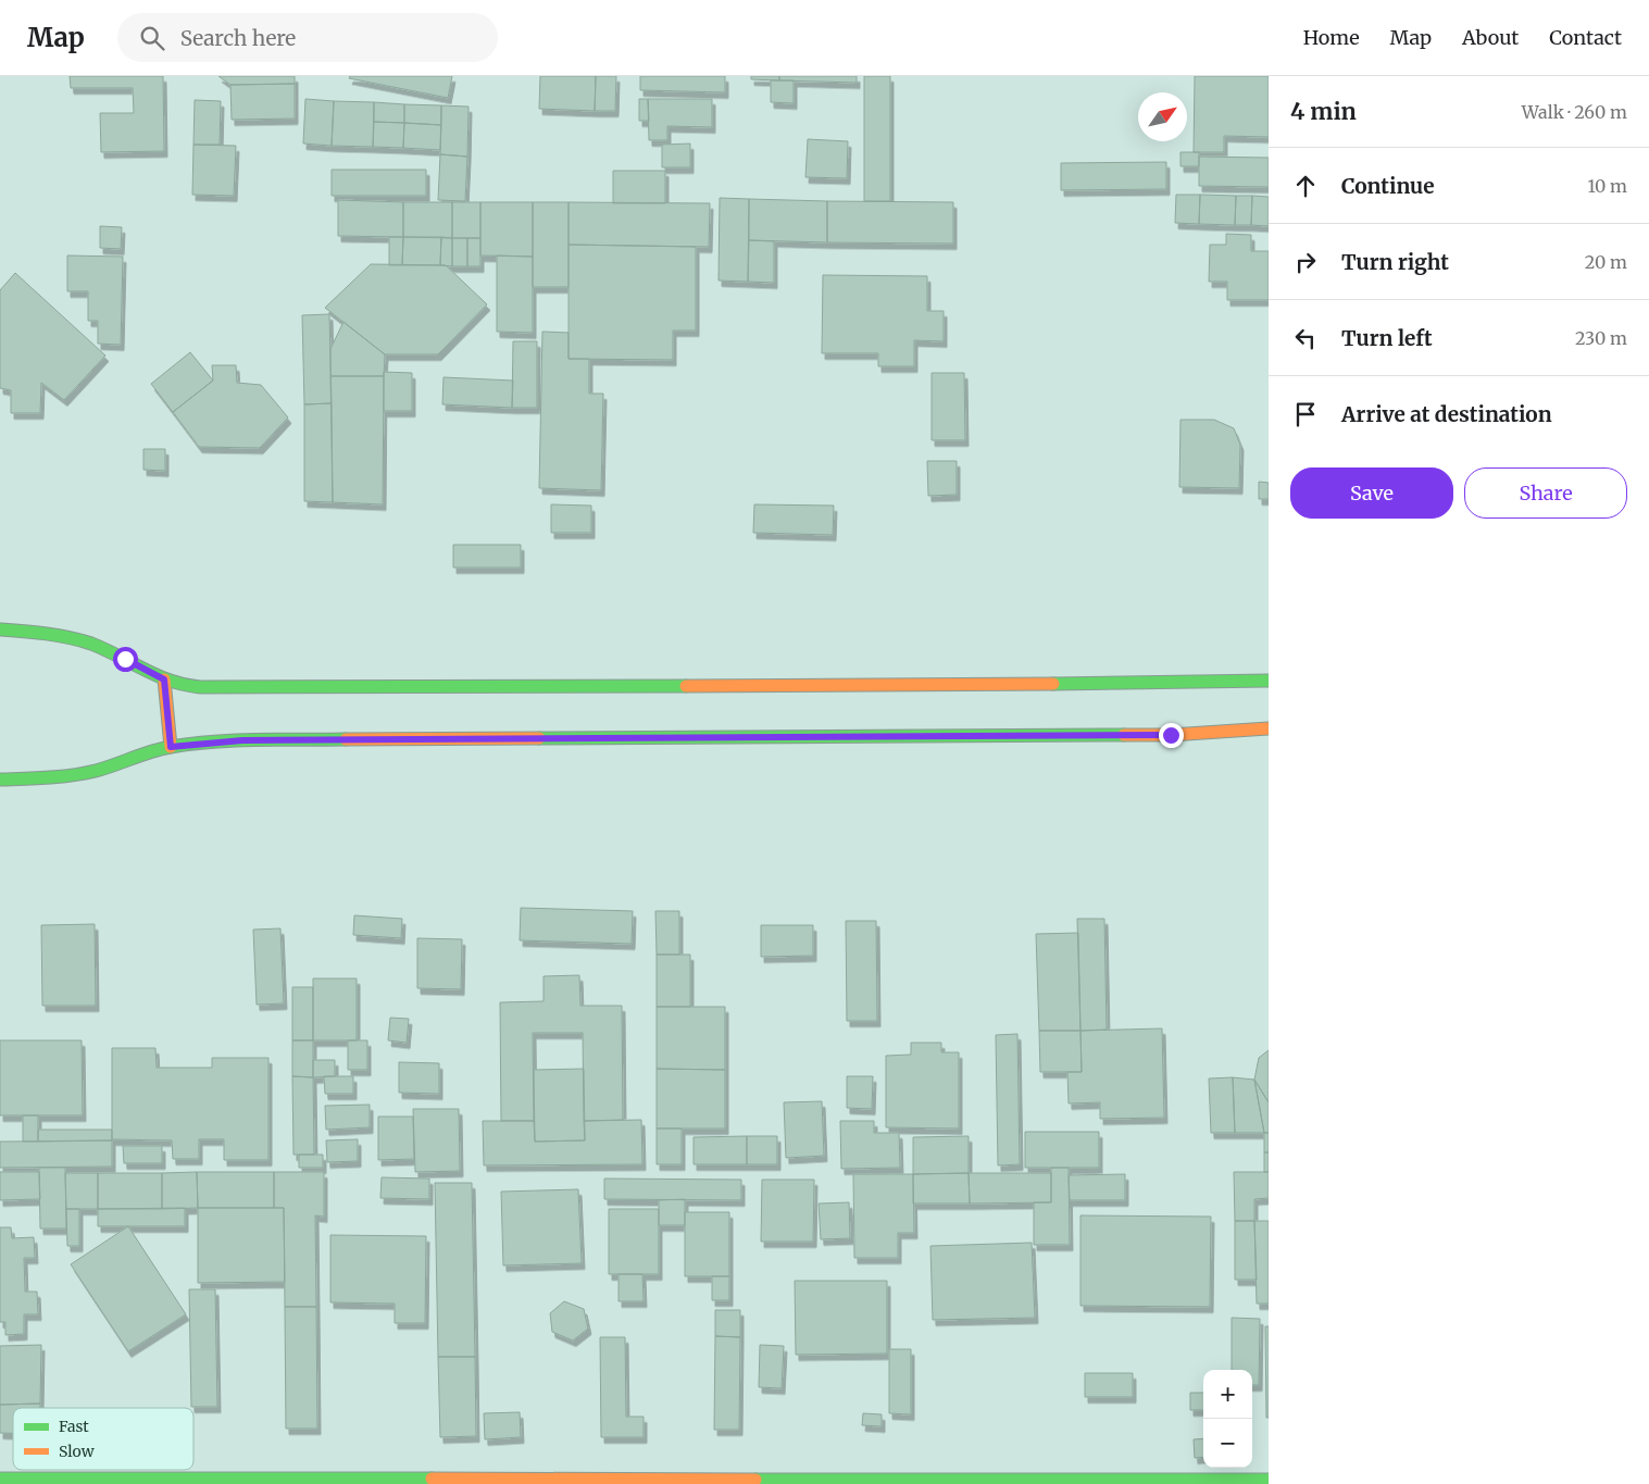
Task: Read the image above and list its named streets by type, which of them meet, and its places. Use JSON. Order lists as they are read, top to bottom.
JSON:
{
  "legend": ["Fast", "Slow"],
  "north": "top right",
  "page": {
    "header": "Map",
    "search": "Search here",
    "nav": [
      "Home",
      "Map",
      "About",
      "Contact"
    ],
    "heading": ["4 min", "Walk · 260 m"],
    "list": [
      ["Continue", "10 m"],
      ["Turn right", "20 m"],
      ["Turn left", "230 m"],
      "Arrive at destination"
    ],
    "buttons": ["Save", "Share"],
    "map_buttons": ["+", "−"]
  }
}
